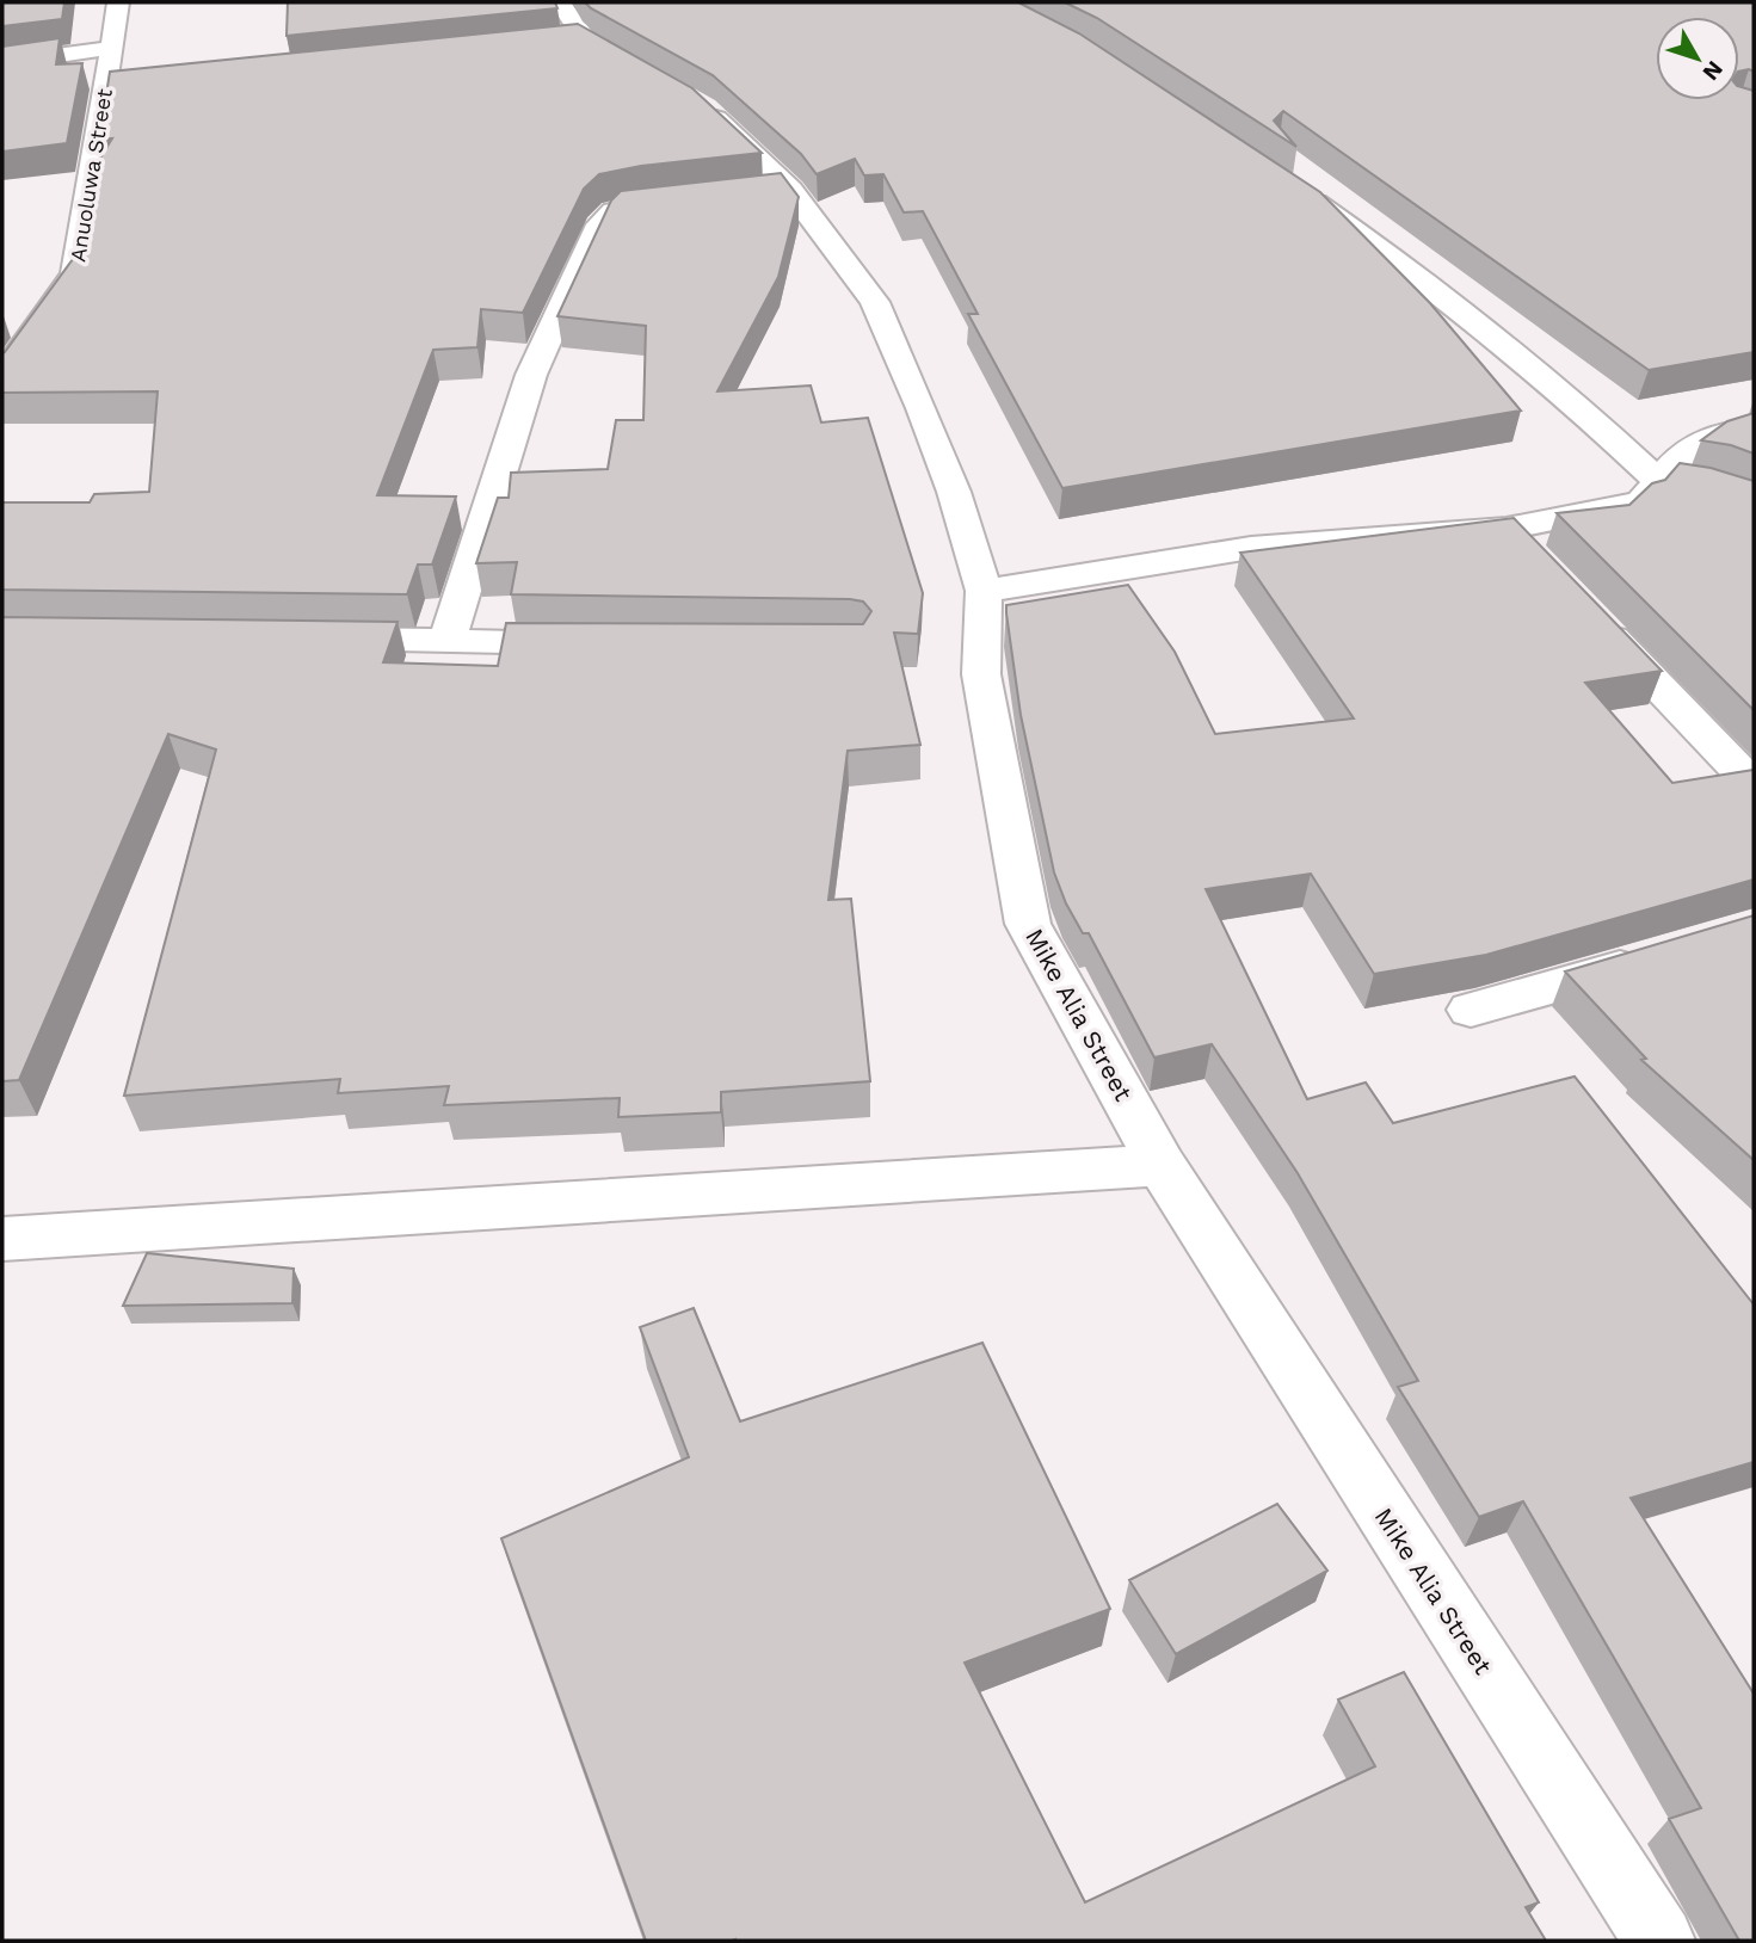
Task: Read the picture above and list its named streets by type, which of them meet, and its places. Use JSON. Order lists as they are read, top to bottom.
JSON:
{
  "streets": {
    "street": ["Anuoluwa Street", "Mike Alia Street"]
  },
  "north": "bottom right"
}
